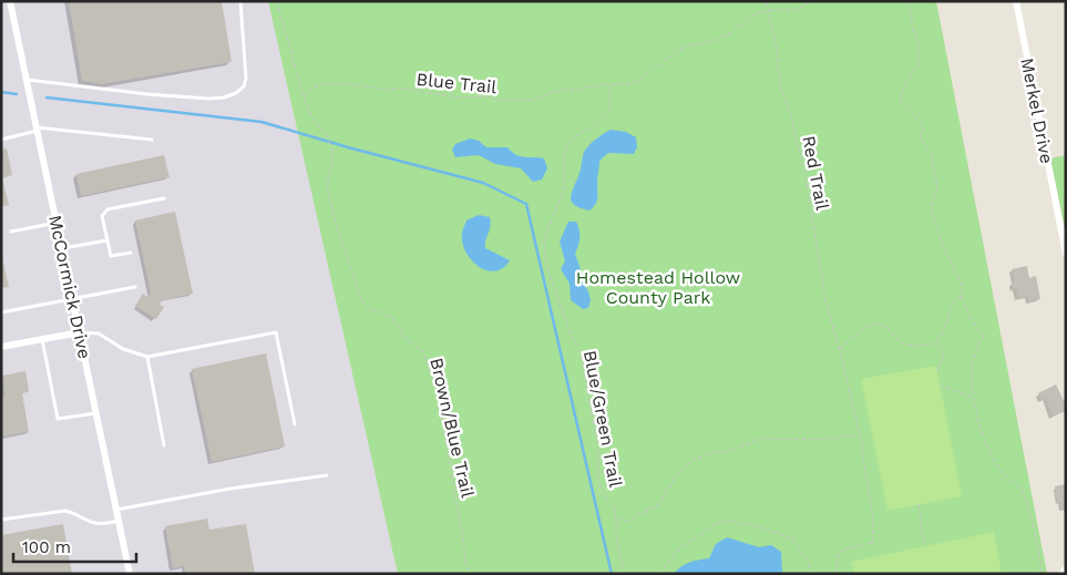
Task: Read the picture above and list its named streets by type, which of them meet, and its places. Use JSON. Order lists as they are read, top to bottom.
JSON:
{
  "streets": {
    "street": ["Merkel Drive", "McCormick Drive"],
    "path": [
      "Blue Trail",
      "Red Trail",
      "Blue/Green Trail",
      "Brown/Blue Trail"
    ]
  },
  "crossings": [
    ["Blue Trail", "Red Trail"],
    ["Blue Trail", "Blue/Green Trail"],
    ["Blue Trail", "Brown/Blue Trail"]
  ],
  "parks": ["Homestead Hollow County Park"],
  "scale_bar": "100 m"
}
